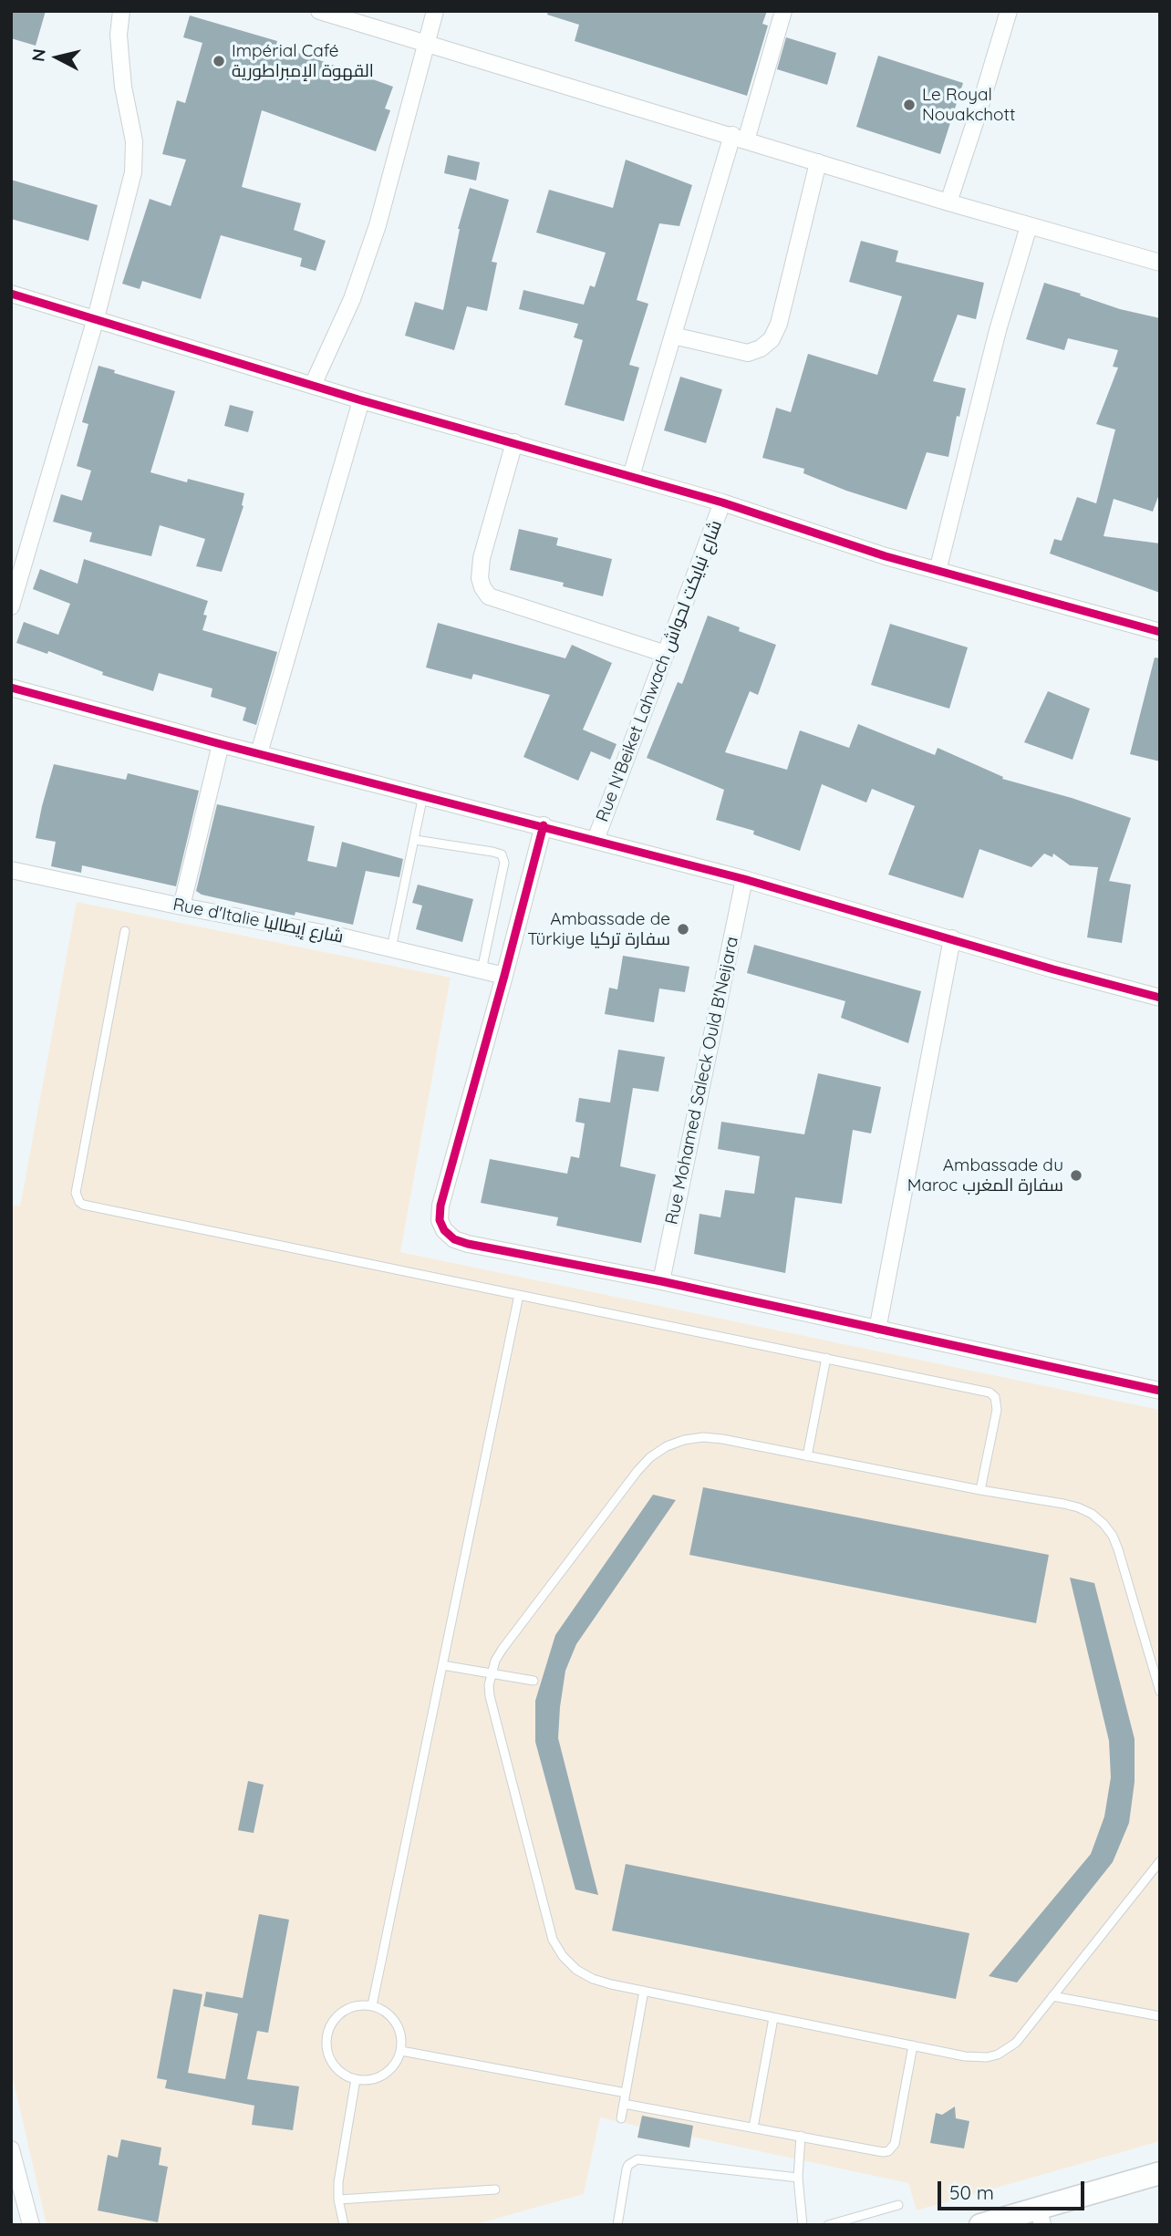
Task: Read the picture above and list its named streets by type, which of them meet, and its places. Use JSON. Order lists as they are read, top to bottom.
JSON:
{
  "streets": {
    "street": ["Rue N'Beiket Lahwach شارع نبايكت لحواش", "Rue d'Italie شارع إيطاليا", "Rue Mohamed Saleck Ould B'Neijara"]
  },
  "places": [
    "Impérial Café القهوة الإمبراطورية",
    "Le Royal Nouakchott",
    "Ambassade de Türkiye سفارة تركيا",
    "Ambassade du Maroc سفارة المغرب"
  ],
  "scale_bar": "50 m",
  "north": "left"
}
